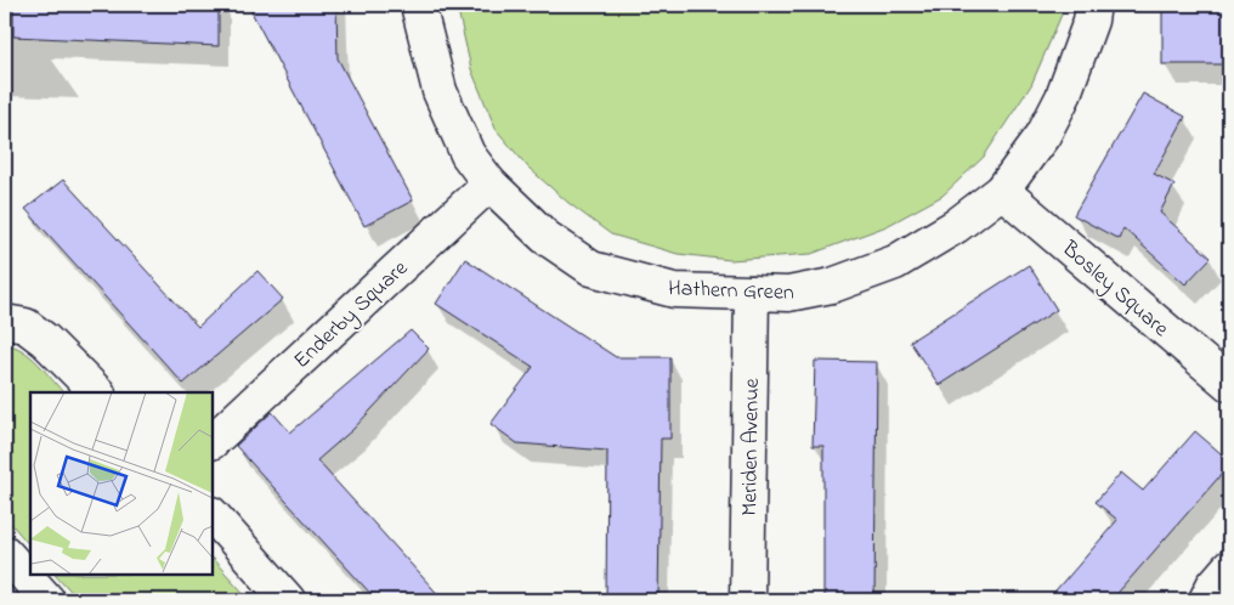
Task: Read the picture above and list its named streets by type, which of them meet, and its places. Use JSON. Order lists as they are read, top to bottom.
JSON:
{
  "streets": {
    "street": [
      "Bosley Square",
      "Hathern Green",
      "Enderby Square",
      "Meriden Avenue"
    ]
  },
  "crossings": [
    ["Bosley Square", "Hathern Green"],
    ["Hathern Green", "Enderby Square"],
    ["Hathern Green", "Meriden Avenue"]
  ]
}
